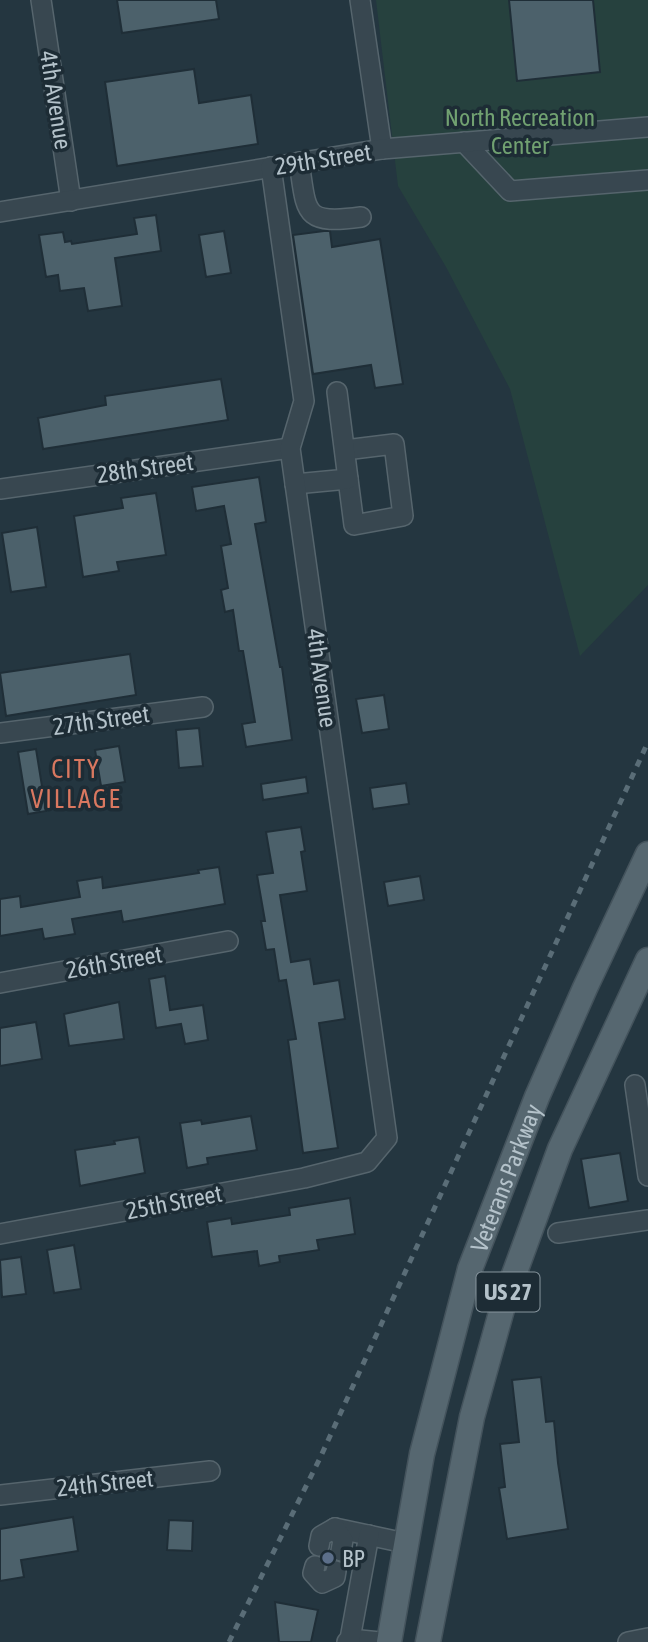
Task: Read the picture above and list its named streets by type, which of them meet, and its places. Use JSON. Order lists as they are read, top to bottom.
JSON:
{
  "streets": {
    "main road": ["Veterans Parkway", "US 27"],
    "street": [
      "4th Avenue",
      "29th Street",
      "28th Street",
      "27th Street",
      "26th Street",
      "25th Street",
      "24th Street"
    ]
  },
  "crossings": [
    ["4th Avenue", "29th Street"],
    ["4th Avenue", "28th Street"],
    ["4th Avenue", "25th Street"]
  ],
  "districts": ["CITY VILLAGE"],
  "parks": ["North Recreation Center"],
  "places": ["BP"]
}
